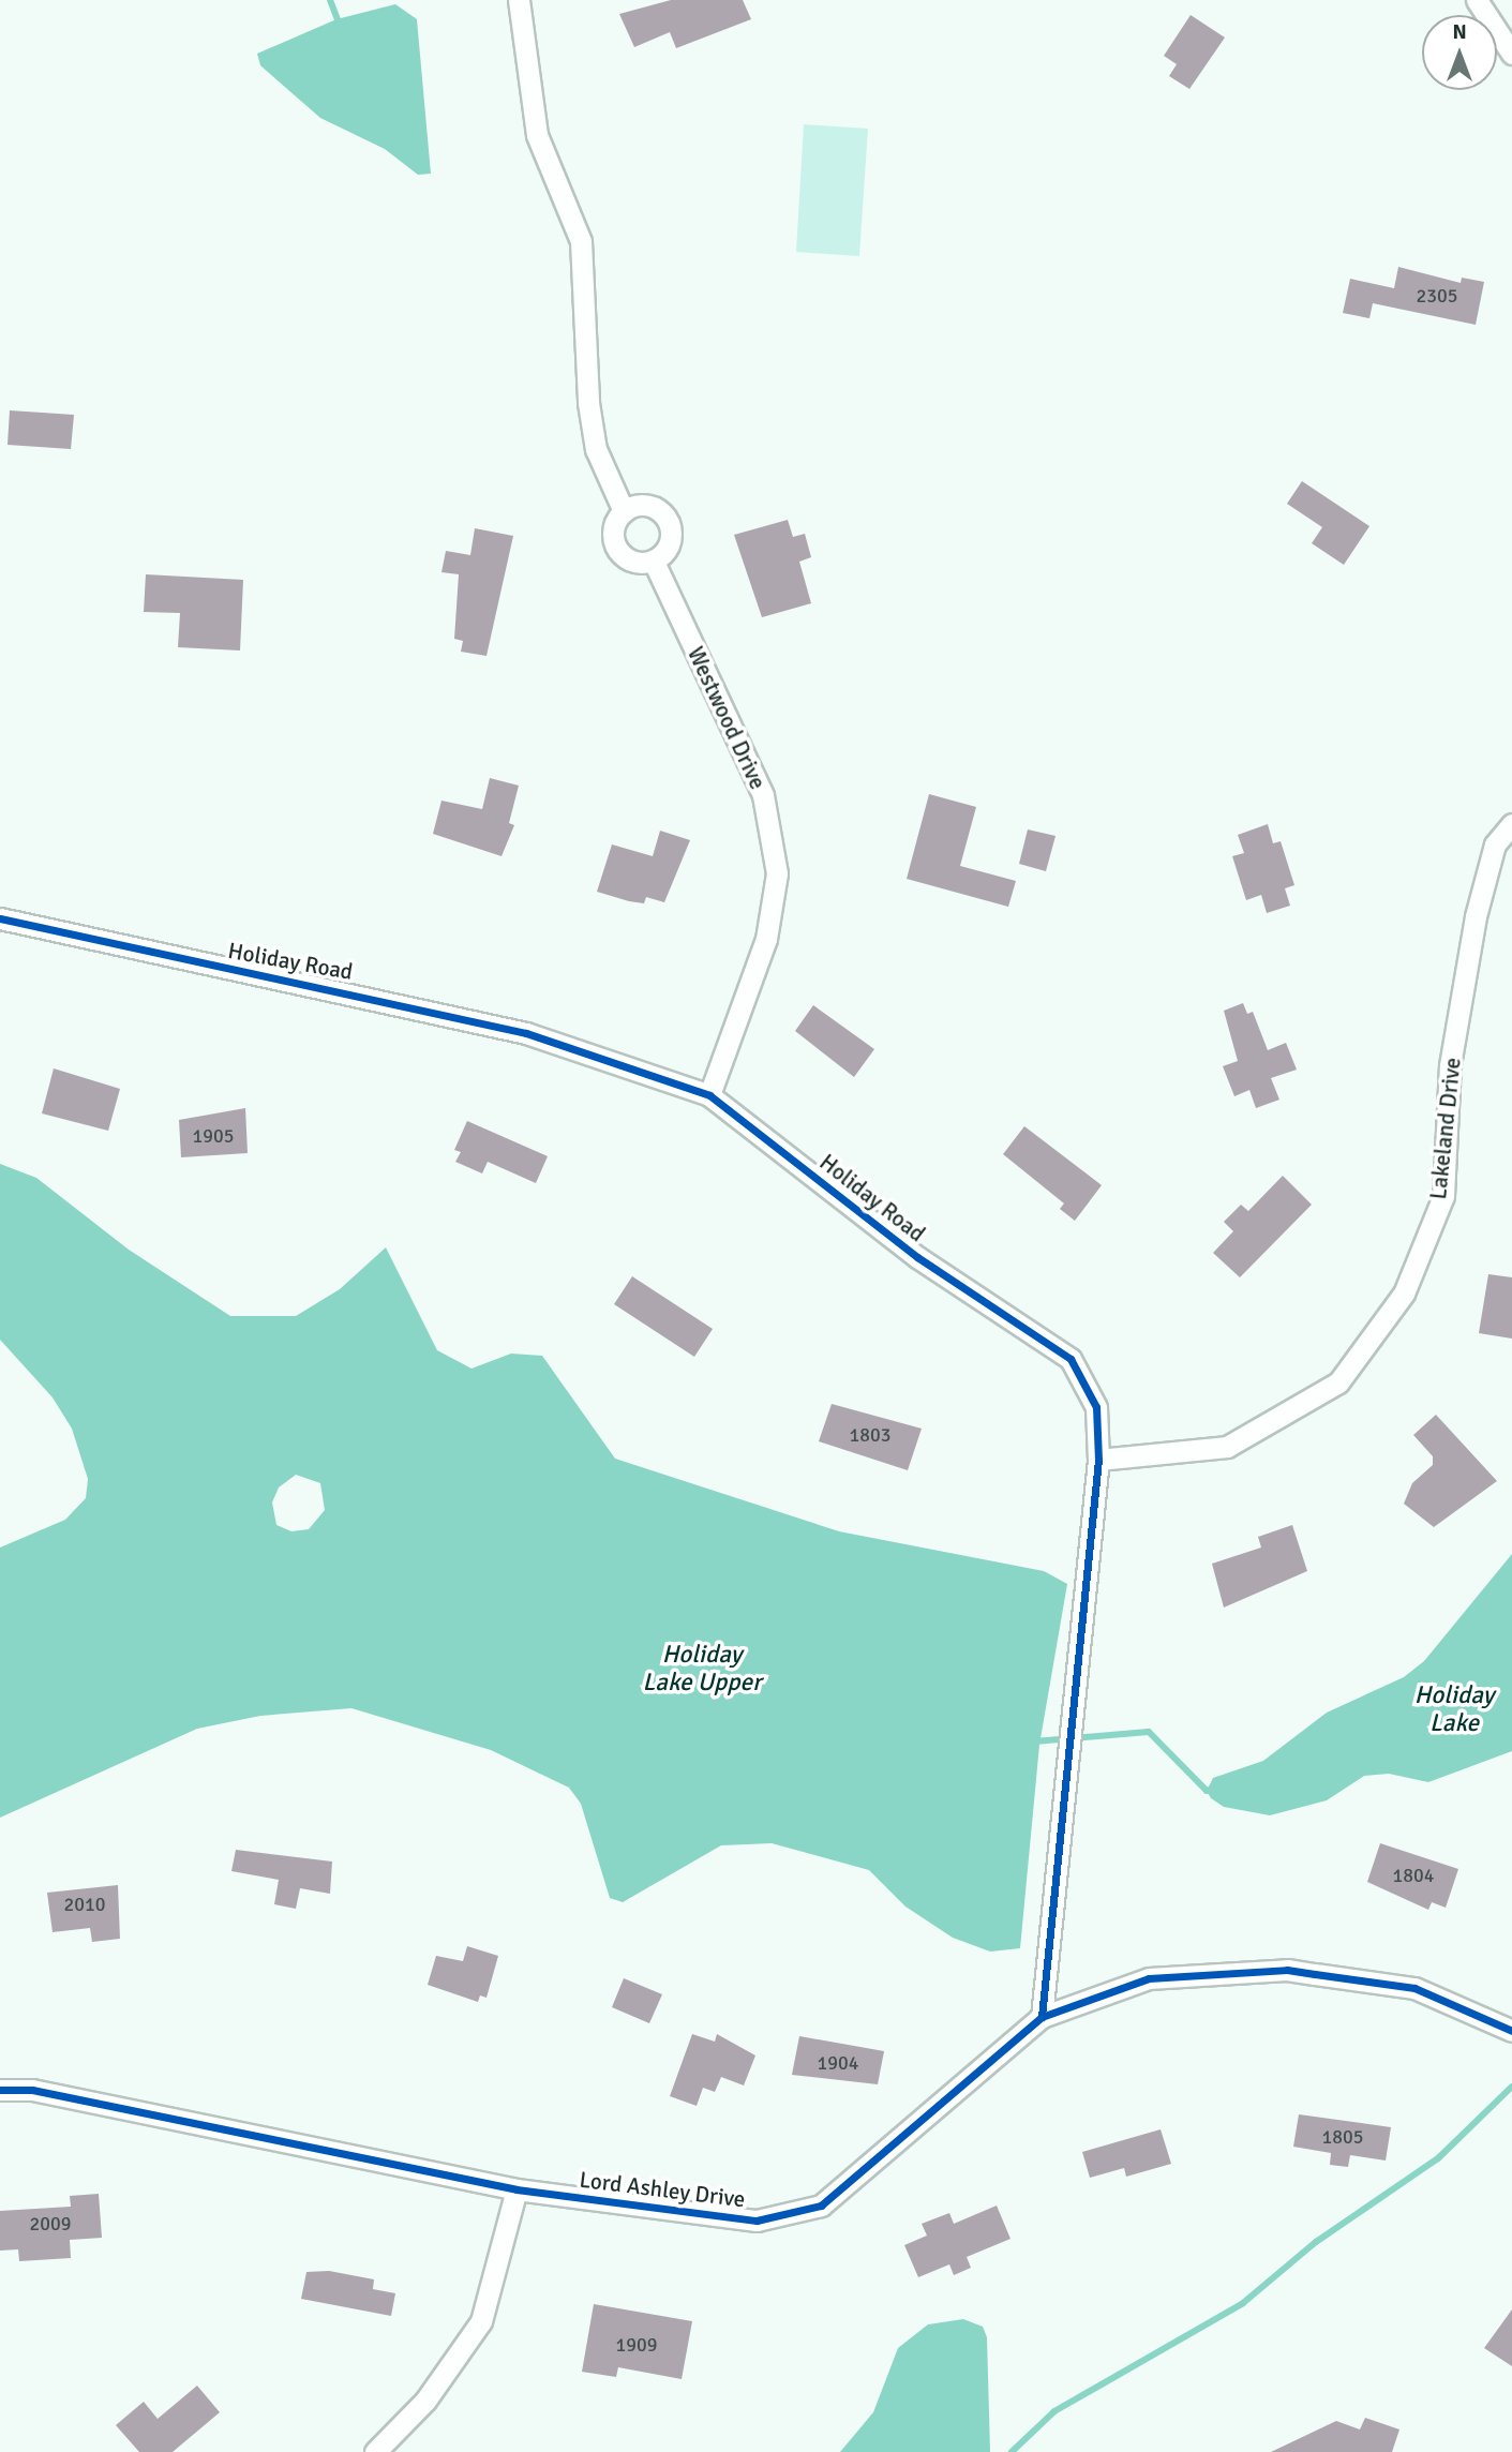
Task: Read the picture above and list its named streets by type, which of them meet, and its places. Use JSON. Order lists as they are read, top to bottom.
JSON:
{
  "streets": {
    "street": [
      "Westwood Drive",
      "Holiday Road",
      "Lakeland Drive",
      "Lord Ashley Drive"
    ]
  },
  "crossings": [
    ["Westwood Drive", "Holiday Road"],
    ["Holiday Road", "Lakeland Drive"],
    ["Holiday Road", "Lord Ashley Drive"]
  ],
  "water": ["Holiday Lake Upper", "Holiday Lake"],
  "house_numbers": [
    "2305",
    "1905",
    "1803",
    "1804",
    "2010",
    "1904",
    "1805",
    "2009",
    "1909"
  ],
  "north": "top"
}
